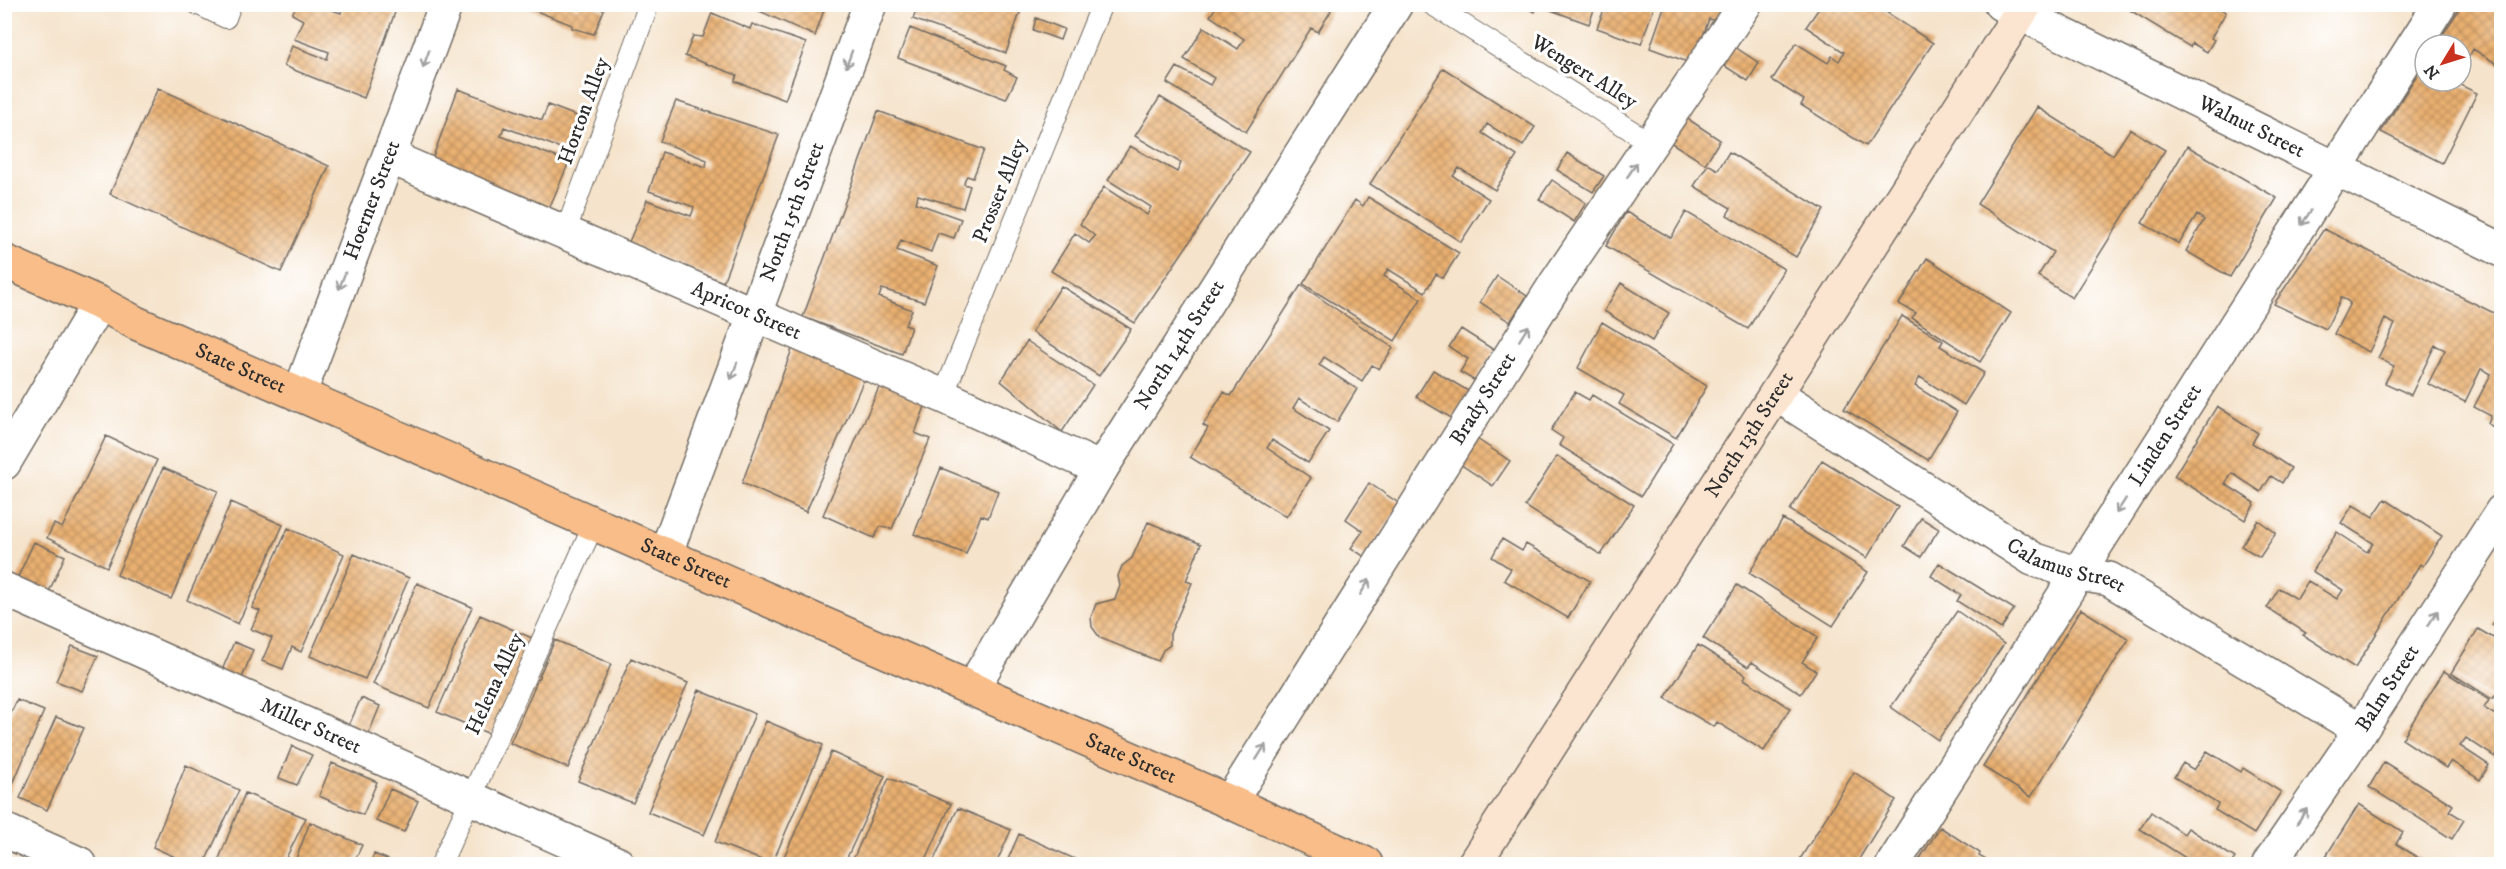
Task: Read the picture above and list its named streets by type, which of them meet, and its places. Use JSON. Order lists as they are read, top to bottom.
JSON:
{
  "streets": {
    "main road": ["State Street", "North 13th Street"],
    "street": [
      "Walnut Street",
      "Hoerner Street",
      "North 15th Street",
      "Apricot Street",
      "North 14th Street",
      "Brady Street",
      "Linden Street",
      "Calamus Street",
      "Balm Street",
      "Miller Street"
    ],
    "lane": [
      "Wengert Alley",
      "Horton Alley",
      "Prosser Alley",
      "Helena Alley"
    ]
  },
  "crossings": [
    ["Wengert Alley", "Brady Street"],
    ["Horton Alley", "Apricot Street"],
    ["Walnut Street", "North 13th Street"],
    ["Walnut Street", "Linden Street"],
    ["Prosser Alley", "Apricot Street"],
    ["Hoerner Street", "Apricot Street"],
    ["Hoerner Street", "State Street"],
    ["North 15th Street", "Apricot Street"],
    ["North 15th Street", "State Street"],
    ["Apricot Street", "North 14th Street"],
    ["North 14th Street", "State Street"],
    ["State Street", "Brady Street"],
    ["State Street", "Helena Alley"],
    ["North 13th Street", "Calamus Street"],
    ["Linden Street", "Calamus Street"],
    ["Calamus Street", "Balm Street"],
    ["Helena Alley", "Miller Street"]
  ],
  "one_way": [
    "Hoerner Street",
    "North 15th Street",
    "Brady Street",
    "Linden Street",
    "Balm Street"
  ],
  "north": "bottom left"
}
